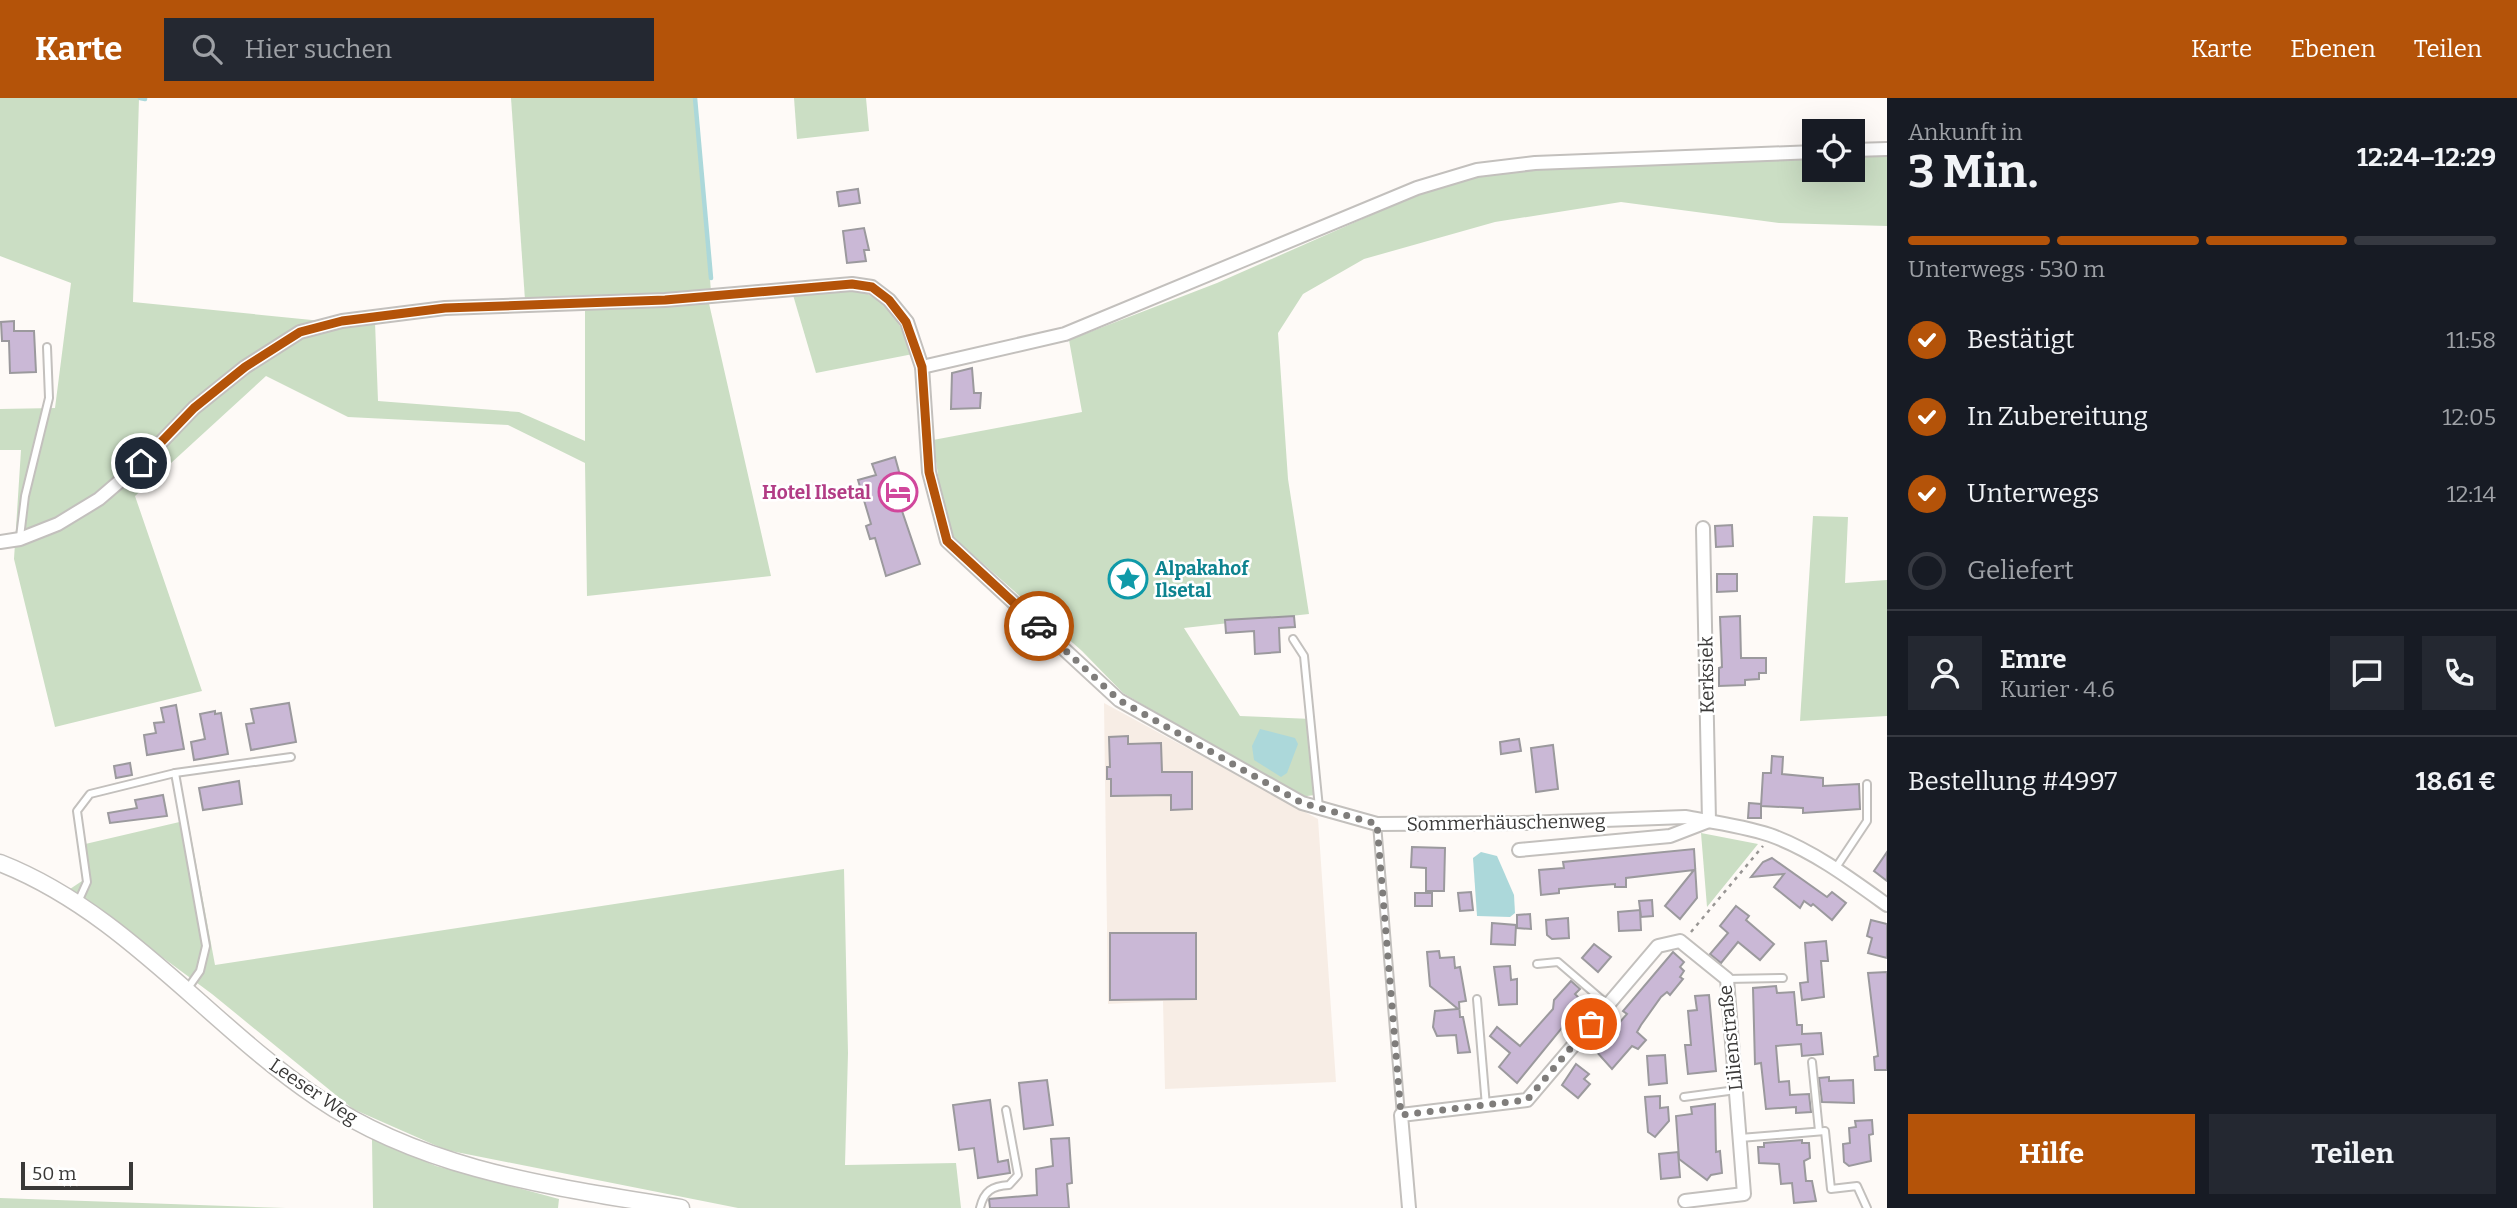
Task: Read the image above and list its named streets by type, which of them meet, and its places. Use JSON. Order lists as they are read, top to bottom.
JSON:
{
  "streets": {
    "street": [
      "Kerksiek",
      "Sommerhäuschenweg",
      "Lilienstraße",
      "Leeser Weg"
    ]
  },
  "crossings": [
    ["Kerksiek", "Sommerhäuschenweg"]
  ],
  "places": {
    "hotel": ["Hotel Ilsetal"],
    "place": ["Alpakahof Ilsetal"]
  },
  "scale_bar": "50 m",
  "page": {
    "header": "Karte",
    "search": "Hier suchen",
    "nav": ["Karte", "Ebenen", "Teilen"],
    "heading": ["3 Min.", "Ankunft in", "12:24–12:29"],
    "panel": [
      "Emre",
      "Kurier · 4.6",
      "Bestellung #4997",
      "18.61 €"
    ],
    "bar": "Unterwegs · 530 m",
    "list": [
      ["Bestätigt", "11:58"],
      ["In Zubereitung", "12:05"],
      ["Unterwegs", "12:14"],
      "Geliefert"
    ],
    "buttons": ["Hilfe", "Teilen"],
    "scale": "50 m"
  }
}
